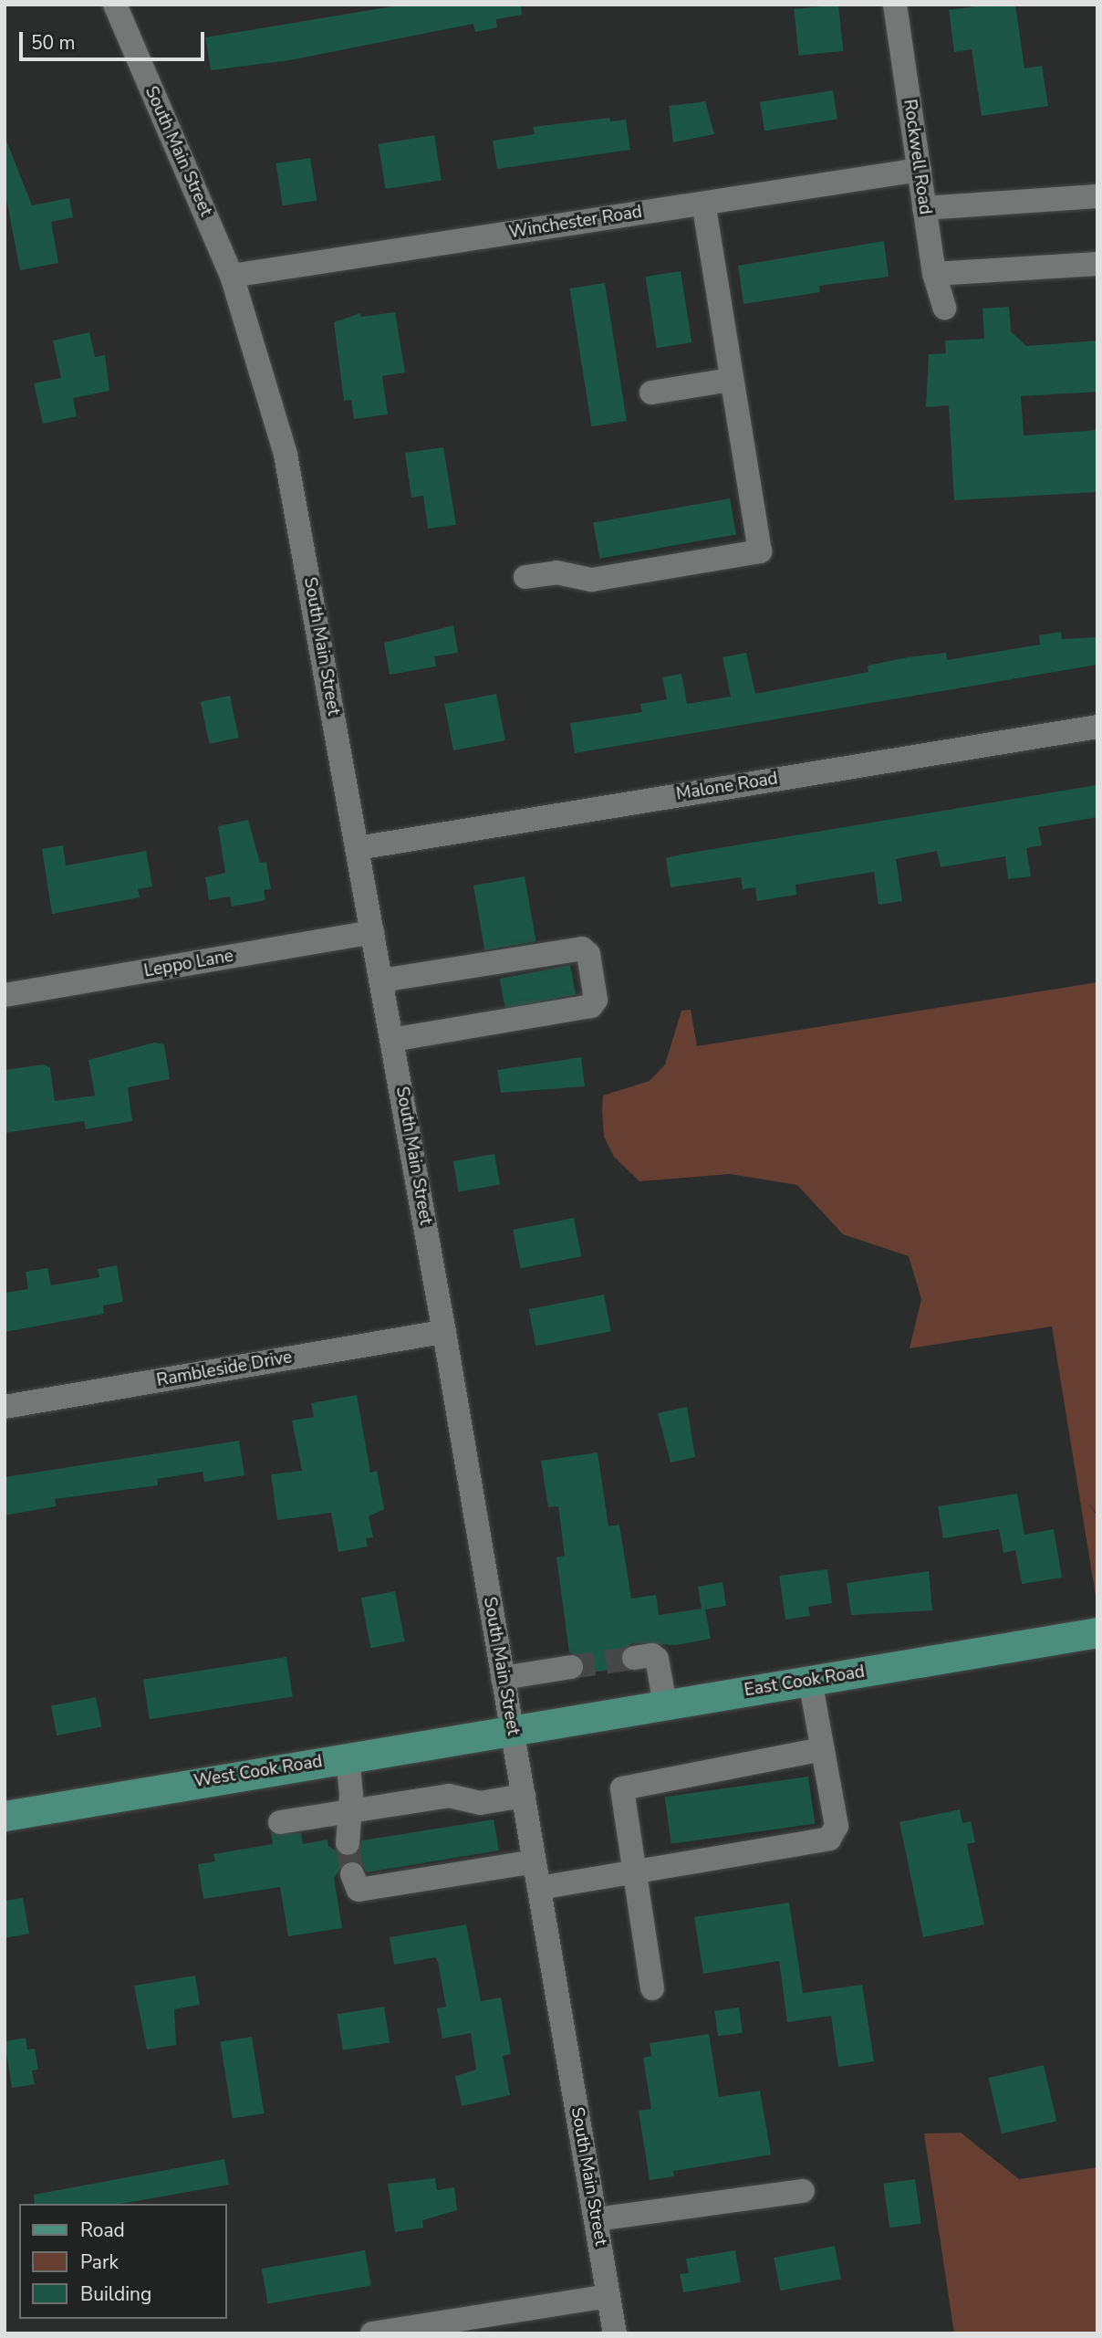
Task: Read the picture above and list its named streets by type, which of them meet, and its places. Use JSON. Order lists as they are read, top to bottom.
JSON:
{
  "streets": {
    "main road": ["East Cook Road", "West Cook Road"],
    "street": [
      "South Main Street",
      "Rockwell Road",
      "Winchester Road",
      "Malone Road",
      "Leppo Lane",
      "Rambleside Drive"
    ]
  },
  "crossings": [
    ["South Main Street", "Winchester Road"],
    ["South Main Street", "Malone Road"],
    ["South Main Street", "Leppo Lane"],
    ["South Main Street", "Rambleside Drive"],
    ["South Main Street", "East Cook Road"],
    ["South Main Street", "West Cook Road"],
    ["Rockwell Road", "Winchester Road"],
    ["East Cook Road", "West Cook Road"]
  ],
  "legend": ["Road", "Park", "Building"],
  "scale_bar": "50 m"
}
